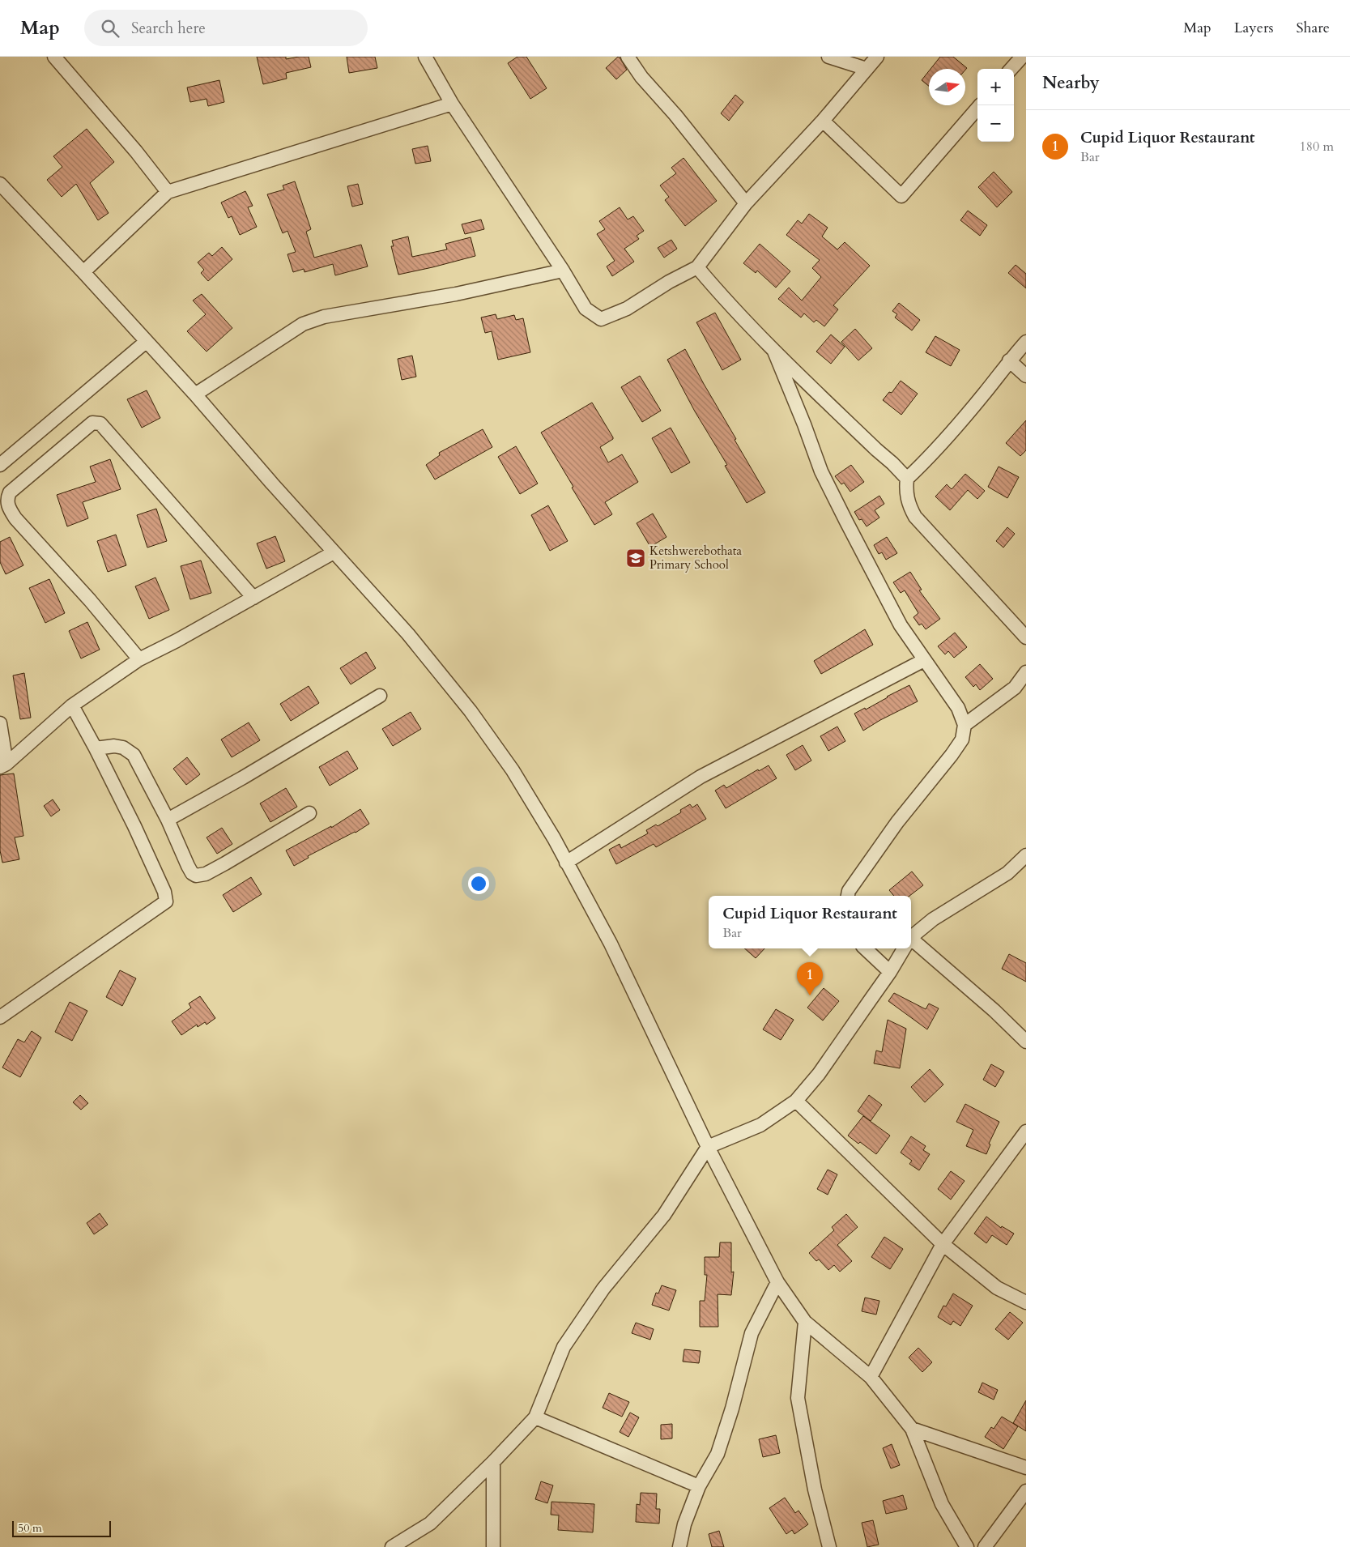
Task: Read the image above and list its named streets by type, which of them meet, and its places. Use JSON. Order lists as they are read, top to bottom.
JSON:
{
  "places": {
    "school or university": ["Ketshwerebothata Primary School"]
  },
  "scale_bar": "50 m",
  "north": "right",
  "page": {
    "header": "Map",
    "search": "Search here",
    "nav": ["Map", "Layers", "Share"],
    "heading": "Nearby",
    "map_buttons": ["+", "−"],
    "list": [
      {
        "mark": "1",
        "name": "Cupid Liquor Restaurant",
        "note": "Bar",
        "value": "180 m"
      }
    ],
    "popup": ["Cupid Liquor Restaurant", "Bar"],
    "pins": "1",
    "scale": "50 m"
  }
}
